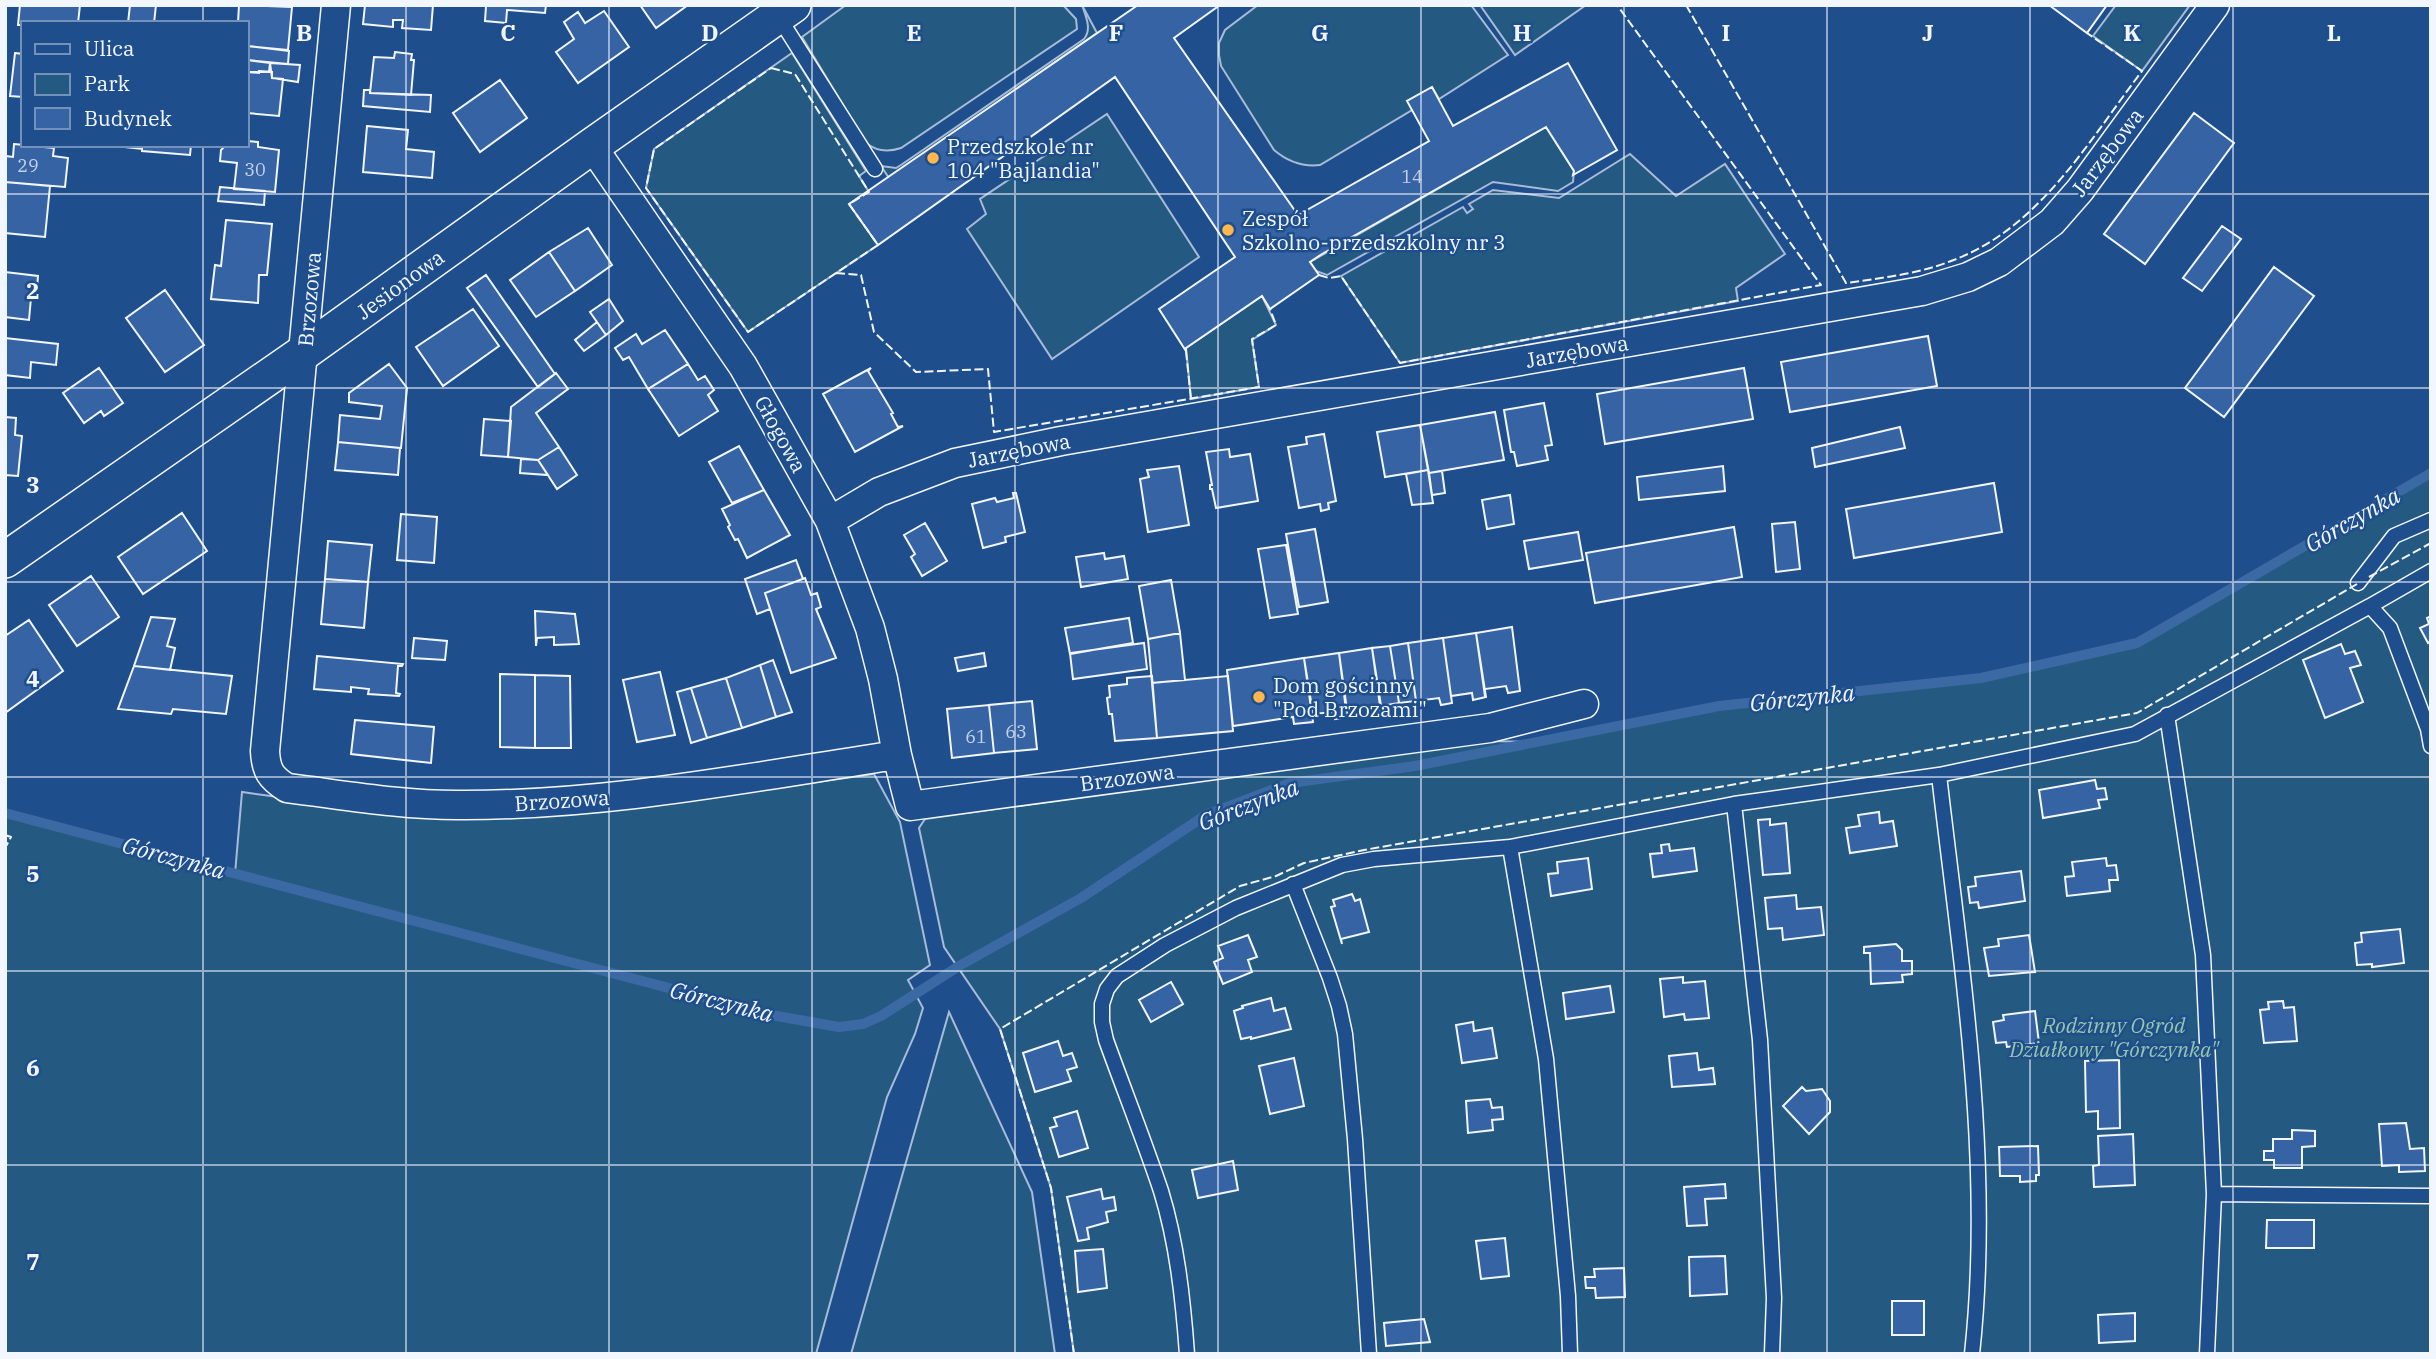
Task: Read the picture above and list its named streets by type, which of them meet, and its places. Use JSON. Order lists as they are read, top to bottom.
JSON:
{
  "streets": {
    "street": [
      "Jarzębowa",
      "Jesionowa",
      "Brzozowa",
      "Głogowa"
    ]
  },
  "crossings": [
    ["Jarzębowa", "Głogowa"],
    ["Jesionowa", "Brzozowa"],
    ["Jesionowa", "Głogowa"],
    ["Brzozowa", "Głogowa"]
  ],
  "water": ["Górczynka"],
  "parks": ["Rodzinny Ogród Działkowy \"Górczynka\""],
  "places": ["Przedszkole nr 104 \"Bajlandia\"", "Zespół Szkolno-przedszkolny nr 3", "Dom gościnny \"Pod Brzozami\""],
  "house_numbers": [
    "29",
    "30",
    "14",
    "63",
    "61"
  ],
  "legend": ["Ulica", "Park", "Budynek"],
  "grid": {
    "columns": [
      "B",
      "C",
      "D",
      "E",
      "F",
      "G",
      "H",
      "I",
      "J",
      "K",
      "L"
    ],
    "rows": [
      "2",
      "3",
      "4",
      "5",
      "6",
      "7"
    ]
  }
}
